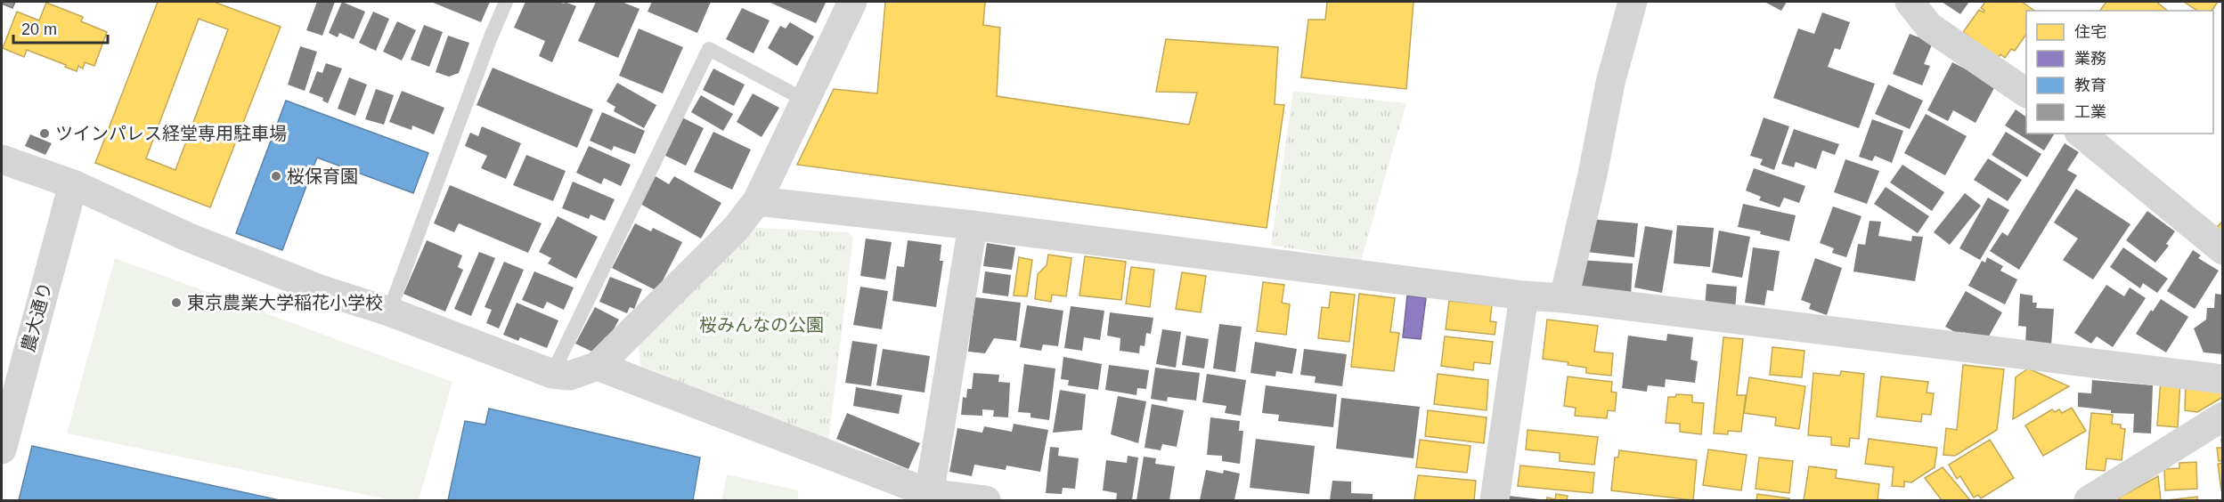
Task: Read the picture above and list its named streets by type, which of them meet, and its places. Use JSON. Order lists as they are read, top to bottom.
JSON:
{
  "streets": {
    "street": ["農大通り"]
  },
  "parks": ["桜みんなの公園"],
  "places": ["ツインパレス経堂専用駐車場", "桜保育園", "東京農業大学稲花小学校"],
  "legend": [
    "住宅",
    "業務",
    "教育",
    "工業"
  ],
  "scale_bar": "20 m"
}
